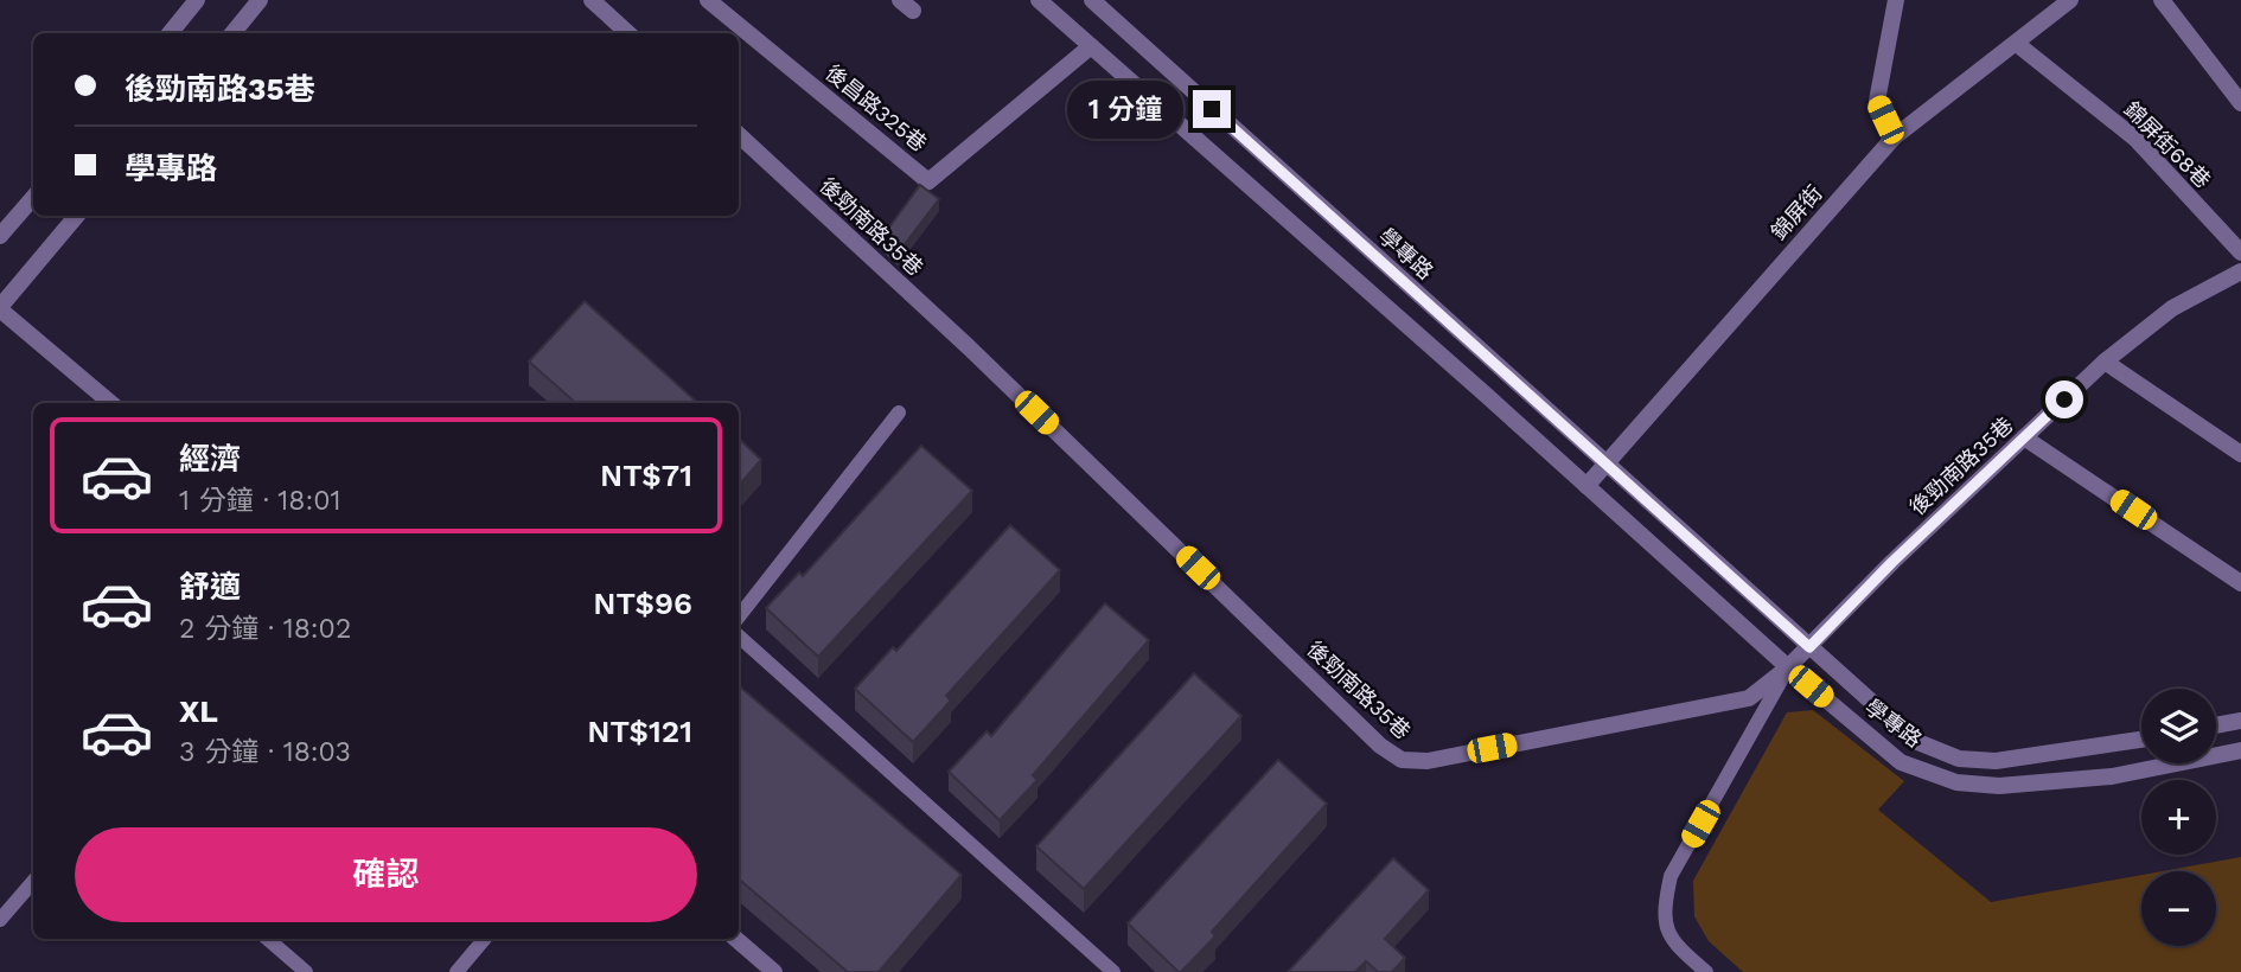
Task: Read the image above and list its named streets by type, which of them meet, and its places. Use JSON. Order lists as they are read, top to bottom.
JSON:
{
  "streets": {
    "street": [
      "後昌路325巷",
      "錦屏街68巷",
      "錦屏街",
      "後勁南路35巷",
      "學專路"
    ]
  },
  "crossings": [
    ["後昌路325巷", "學專路"],
    ["錦屏街68巷", "錦屏街"],
    ["錦屏街", "學專路"],
    ["後勁南路35巷", "學專路"]
  ],
  "page": {
    "banner": ["後勁南路35巷", "學專路"],
    "bubble": "1 分鐘",
    "list": [
      {
        "name": "經濟",
        "note": "1 分鐘 · 18:01",
        "value": "NT$71"
      },
      {
        "name": "舒適",
        "note": "2 分鐘 · 18:02",
        "value": "NT$96"
      },
      {
        "name": "XL",
        "note": "3 分鐘 · 18:03",
        "value": "NT$121"
      }
    ],
    "map_buttons": ["+", "−"],
    "buttons": "確認"
  }
}
